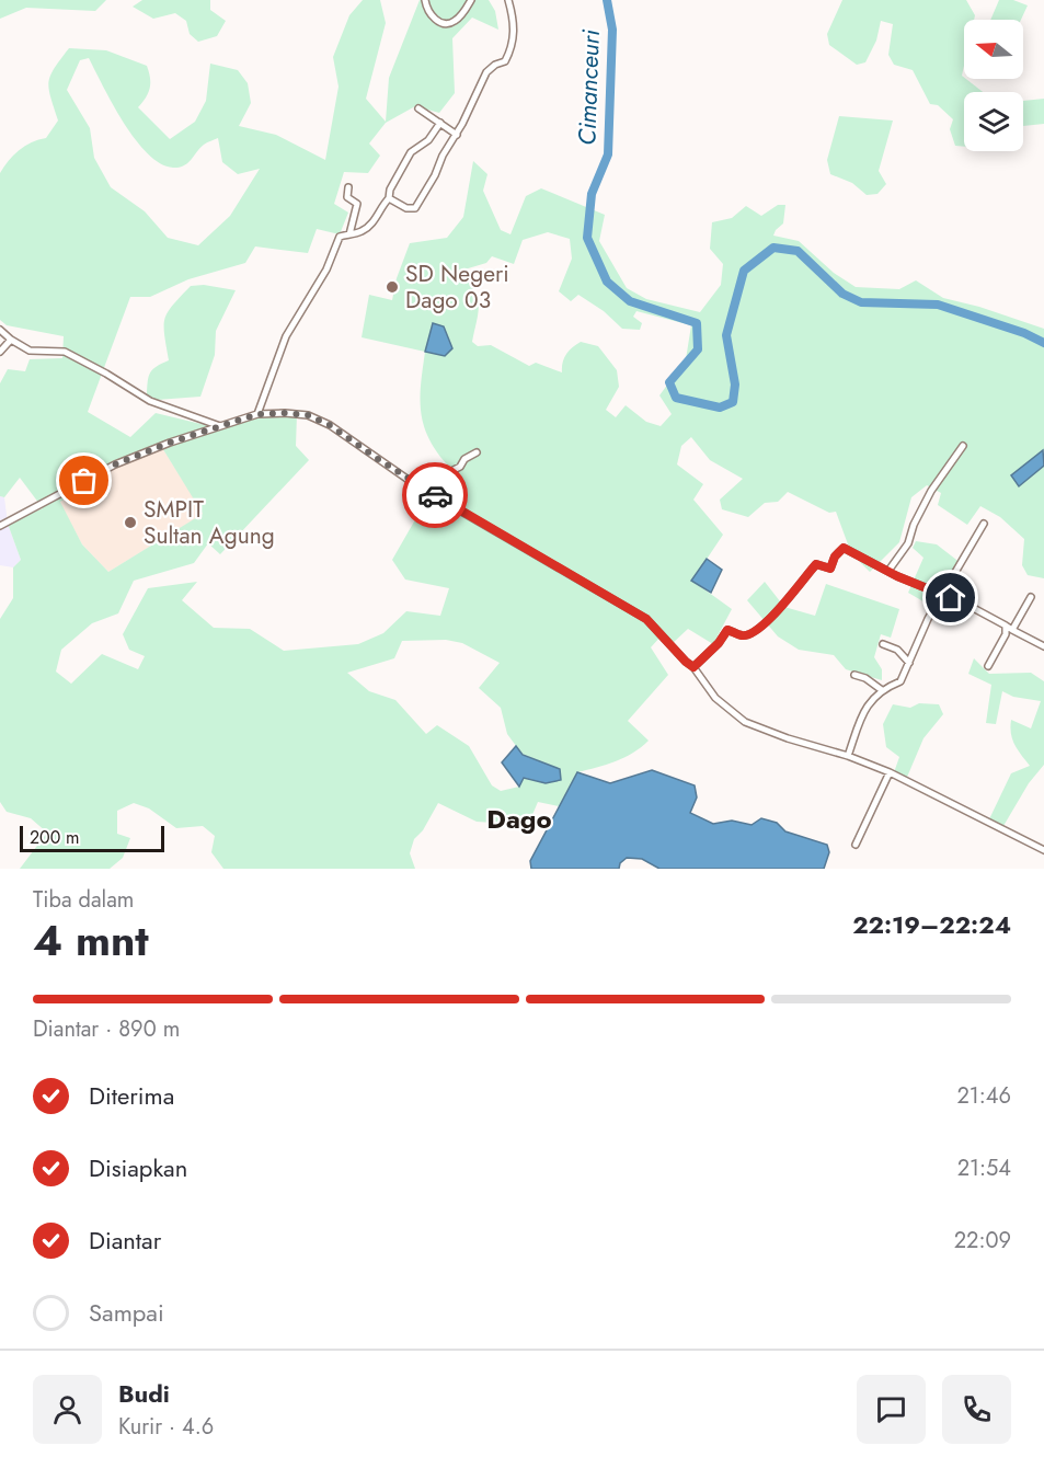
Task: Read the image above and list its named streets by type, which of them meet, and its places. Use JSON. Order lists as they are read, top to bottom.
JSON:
{
  "districts": ["Dago"],
  "water": ["Cimanceuri"],
  "places": ["SD Negeri Dago 03", "SMPIT Sultan Agung"],
  "scale_bar": "200 m",
  "north": "left",
  "page": {
    "scale": "200 m",
    "heading": ["4 mnt", "Tiba dalam", "22:19–22:24"],
    "panel": ["Budi", "Kurir · 4.6"],
    "bar": "Diantar · 890 m",
    "list": [
      ["Diterima", "21:46"],
      ["Disiapkan", "21:54"],
      ["Diantar", "22:09"],
      "Sampai"
    ]
  }
}
